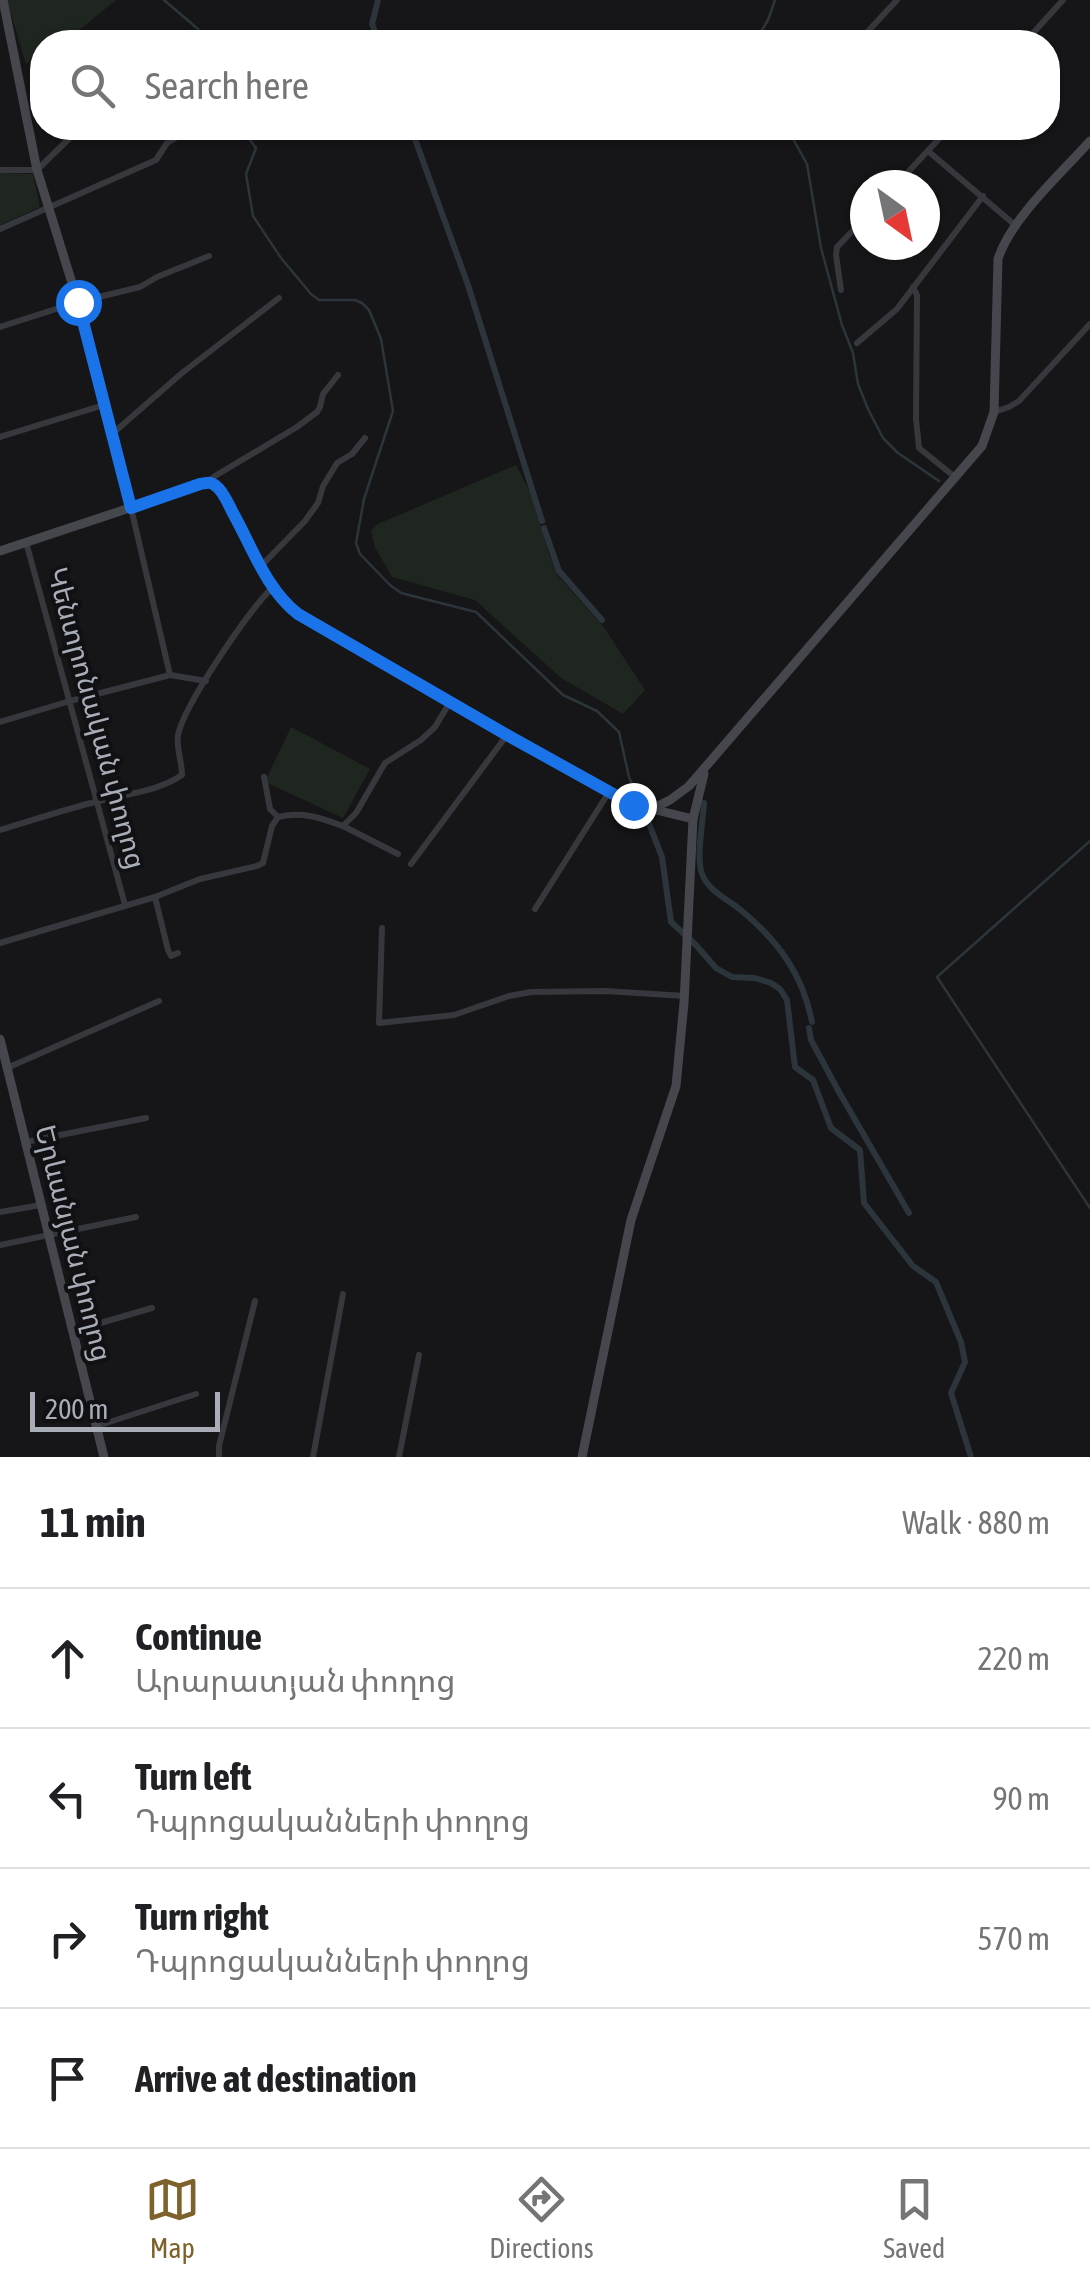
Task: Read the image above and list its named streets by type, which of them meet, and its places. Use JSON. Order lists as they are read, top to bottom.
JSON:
{
  "streets": {
    "main road": ["Երևանյան փողոց"],
    "street": ["Կենտրոնական փողոց"]
  },
  "scale_bar": "200 m",
  "north": "bottom right",
  "page": {
    "search": "Search here",
    "scale": "200 m",
    "heading": ["11 min", "Walk · 880 m"],
    "list": [
      ["Continue", "Արարատյան փողոց", "220 m"],
      ["Turn left", "Դպրոցականների փողոց", "90 m"],
      ["Turn right", "Դպրոցականների փողոց", "570 m"],
      "Arrive at destination"
    ],
    "nav": ["Map", "Directions", "Saved"]
  }
}
